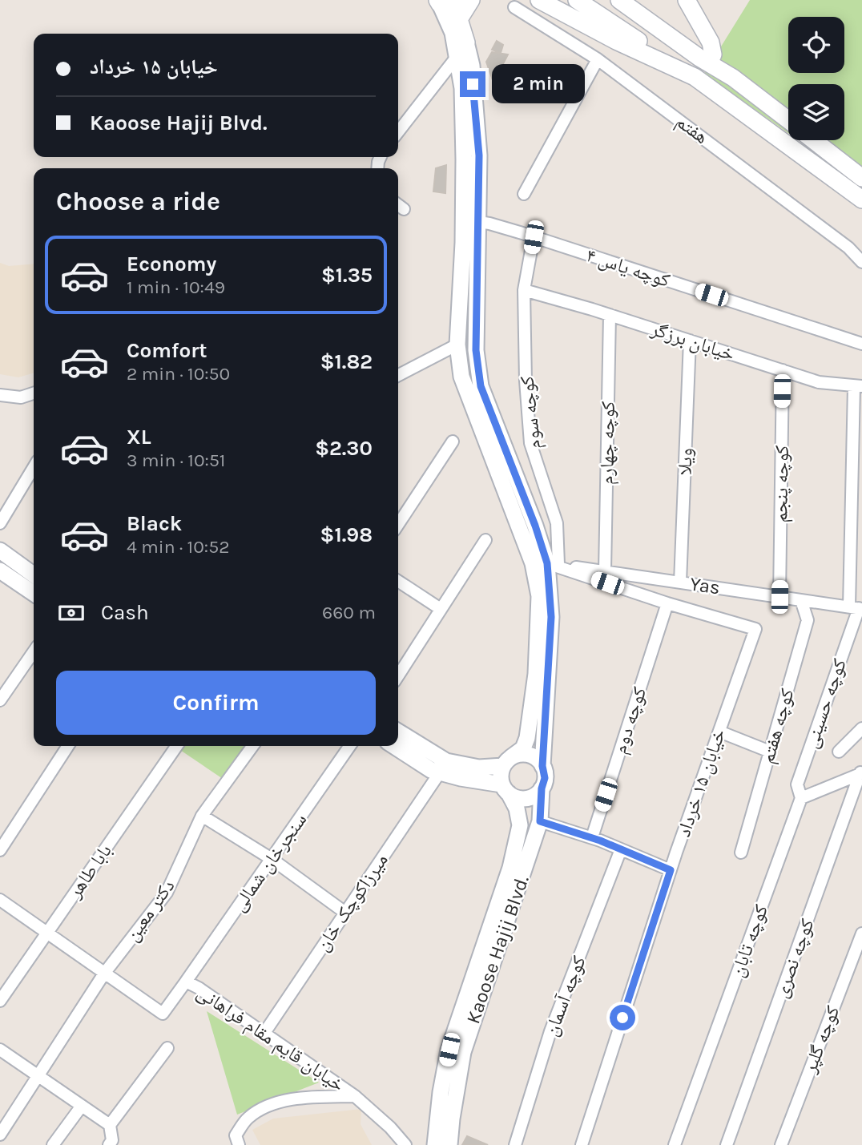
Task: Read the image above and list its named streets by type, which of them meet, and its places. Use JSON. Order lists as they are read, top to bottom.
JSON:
{
  "streets": {
    "street": [
      "هفتم",
      "کوچه یاس ۴",
      "خیابان برزگر",
      "کوچه سوم",
      "کوچه چهارم",
      "ویلا",
      "کوچه پنجم",
      "Yas",
      "کوچه حسینی",
      "کوچه دوم",
      "کوچه هفتم",
      "خیابان ۱۵ خرداد",
      "سنجرخان شمالی",
      "بابا طاهر",
      "میرزاکوچک خان",
      "دکتر معین",
      "کوچه تابان",
      "Kaoose Hajij Blvd.",
      "کوچه نصری",
      "کوچه آسمان",
      "خیابان قایم مقام فراهانی",
      "کوچه گلپر"
    ]
  },
  "crossings": [
    ["کوچه یاس ۴", "کوچه سوم"],
    ["خیابان برزگر", "کوچه سوم"],
    ["خیابان برزگر", "کوچه چهارم"],
    ["خیابان برزگر", "ویلا"],
    ["خیابان برزگر", "کوچه پنجم"],
    ["خیابان برزگر", "کوچه حسینی"],
    ["کوچه سوم", "Yas"],
    ["کوچه سوم", "خیابان ۱۵ خرداد"],
    ["کوچه چهارم", "Yas"],
    ["ویلا", "Yas"],
    ["کوچه پنجم", "Yas"],
    ["Yas", "کوچه حسینی"],
    ["Yas", "کوچه هفتم"],
    ["Yas", "خیابان ۱۵ خرداد"],
    ["کوچه حسینی", "کوچه تابان"],
    ["کوچه دوم", "خیابان ۱۵ خرداد"],
    ["سنجرخان شمالی", "خیابان قایم مقام فراهانی"],
    ["بابا طاهر", "خیابان قایم مقام فراهانی"],
    ["میرزاکوچک خان", "خیابان قایم مقام فراهانی"],
    ["دکتر معین", "خیابان قایم مقام فراهانی"]
  ],
  "page": {
    "banner": ["خیابان ۱۵ خرداد", "Kaoose Hajij Blvd."],
    "bubble": "2 min",
    "heading": "Choose a ride",
    "list": [
      {
        "name": "Economy",
        "note": "1 min · 10:49",
        "value": "$1.35"
      },
      {
        "name": "Comfort",
        "note": "2 min · 10:50",
        "value": "$1.82"
      },
      {
        "name": "XL",
        "note": "3 min · 10:51",
        "value": "$2.30"
      },
      {
        "name": "Black",
        "note": "4 min · 10:52",
        "value": "$1.98"
      }
    ],
    "pay": ["Cash", "660 m"],
    "buttons": "Confirm"
  }
}
